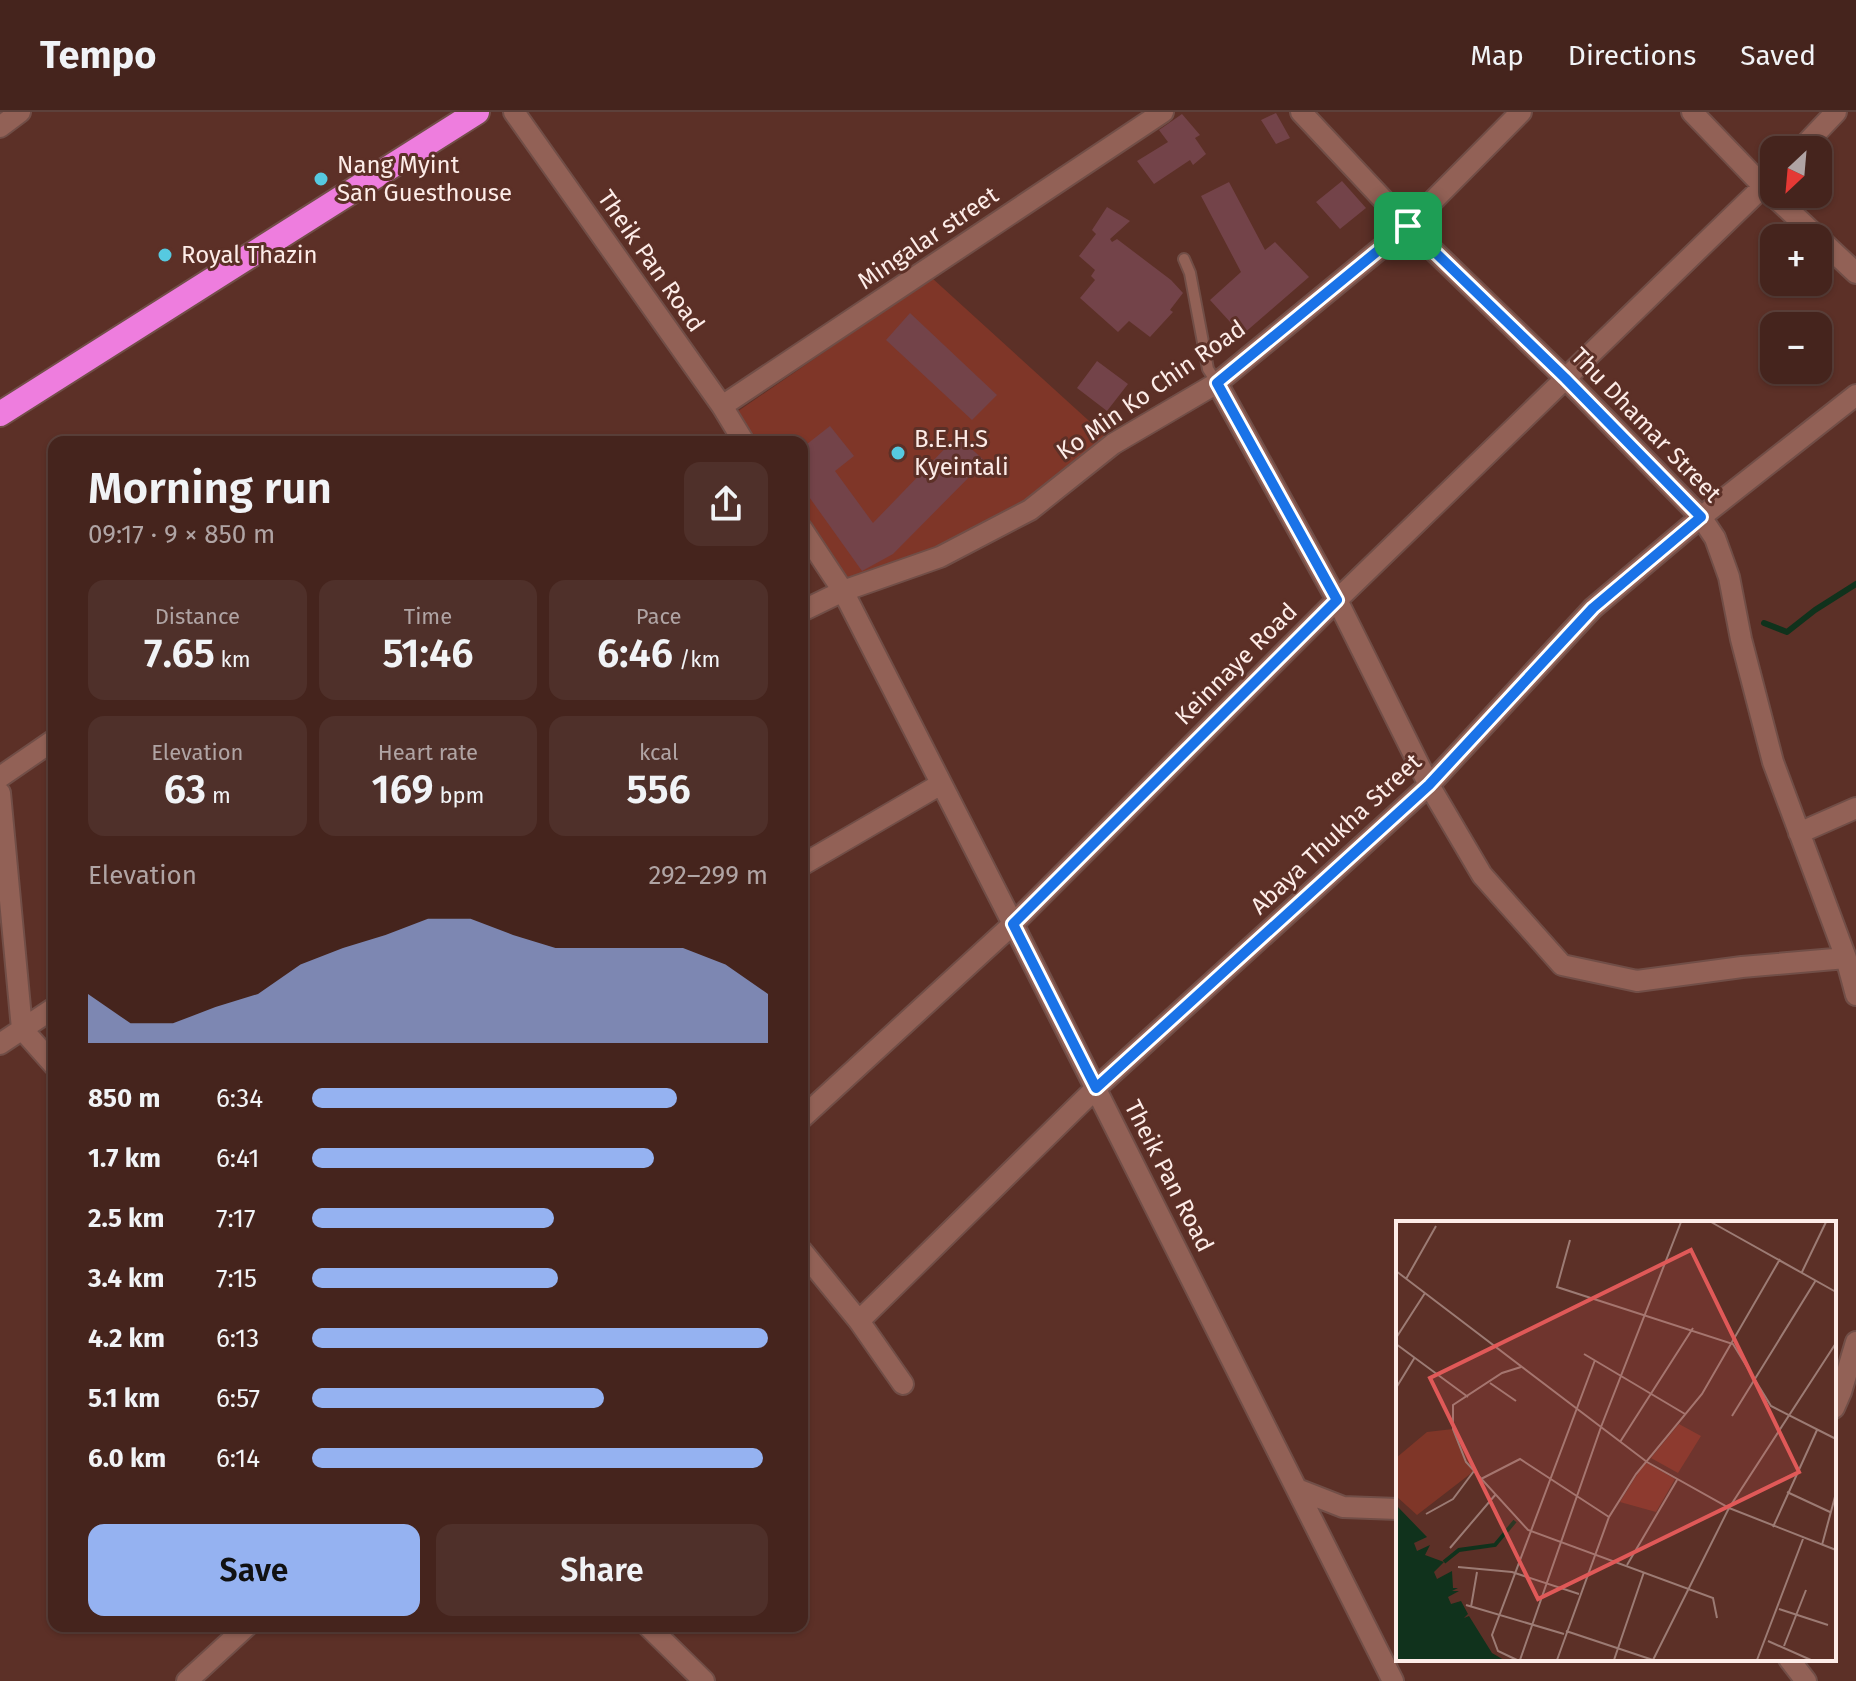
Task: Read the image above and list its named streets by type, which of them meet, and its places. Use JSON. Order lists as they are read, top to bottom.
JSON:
{
  "streets": {
    "street": [
      "Mingalar street",
      "Theik Pan Road",
      "Ko Min Ko Chin Road",
      "Thu Dhamar Street",
      "Keinnaye Road",
      "Abaya Thukha Street"
    ]
  },
  "crossings": [
    ["Mingalar street", "Theik Pan Road"],
    ["Theik Pan Road", "Ko Min Ko Chin Road"],
    ["Theik Pan Road", "Keinnaye Road"],
    ["Theik Pan Road", "Abaya Thukha Street"],
    ["Ko Min Ko Chin Road", "Thu Dhamar Street"],
    ["Thu Dhamar Street", "Keinnaye Road"],
    ["Thu Dhamar Street", "Abaya Thukha Street"]
  ],
  "places": ["Nang Myint San Guesthouse", "Royal Thazin", "B.E.H.S Kyeintali"],
  "north": "bottom left",
  "page": {
    "header": "Tempo",
    "nav": ["Map", "Directions", "Saved"],
    "map_buttons": ["+", "−"],
    "heading": ["Morning run", "09:17 · 9 × 850 m"],
    "stats": [
      ["Distance", "7.65 km"],
      ["Time", "51:46"],
      ["Pace", "6:46 /km"],
      ["Elevation", "63 m"],
      ["Heart rate", "169 bpm"],
      ["kcal", "556"]
    ],
    "chart": ["Elevation", "292–299 m"],
    "list": [
      {
        "name": "850 m",
        "note": "6:34"
      },
      {
        "name": "1.7 km",
        "note": "6:41"
      },
      {
        "name": "2.5 km",
        "note": "7:17"
      },
      {
        "name": "3.4 km",
        "note": "7:15"
      },
      {
        "name": "4.2 km",
        "note": "6:13"
      },
      {
        "name": "5.1 km",
        "note": "6:57"
      },
      {
        "name": "6.0 km",
        "note": "6:14"
      }
    ],
    "buttons": ["Save", "Share"]
  }
}
